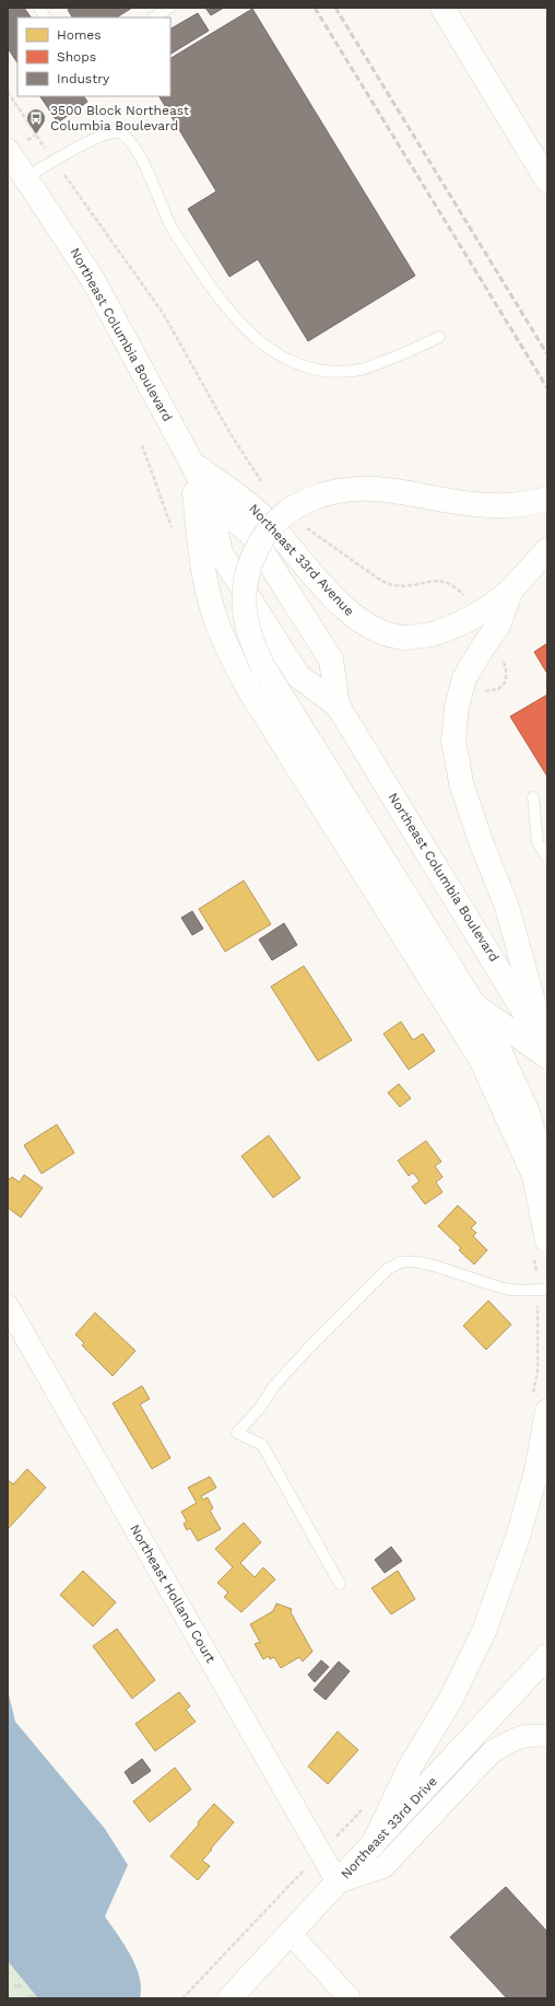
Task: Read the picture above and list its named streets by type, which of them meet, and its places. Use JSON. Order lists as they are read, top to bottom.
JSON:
{
  "streets": {
    "main road": ["Northeast Columbia Boulevard", "Northeast 33rd Avenue", "Northeast 33rd Drive"],
    "street": ["Northeast Holland Court"]
  },
  "crossings": [
    ["Northeast Columbia Boulevard", "Northeast 33rd Avenue"],
    ["Northeast Holland Court", "Northeast 33rd Drive"]
  ],
  "places": {
    "bus stop": ["3500 Block Northeast Columbia Boulevard"]
  },
  "legend": ["Homes", "Shops", "Industry"]
}
